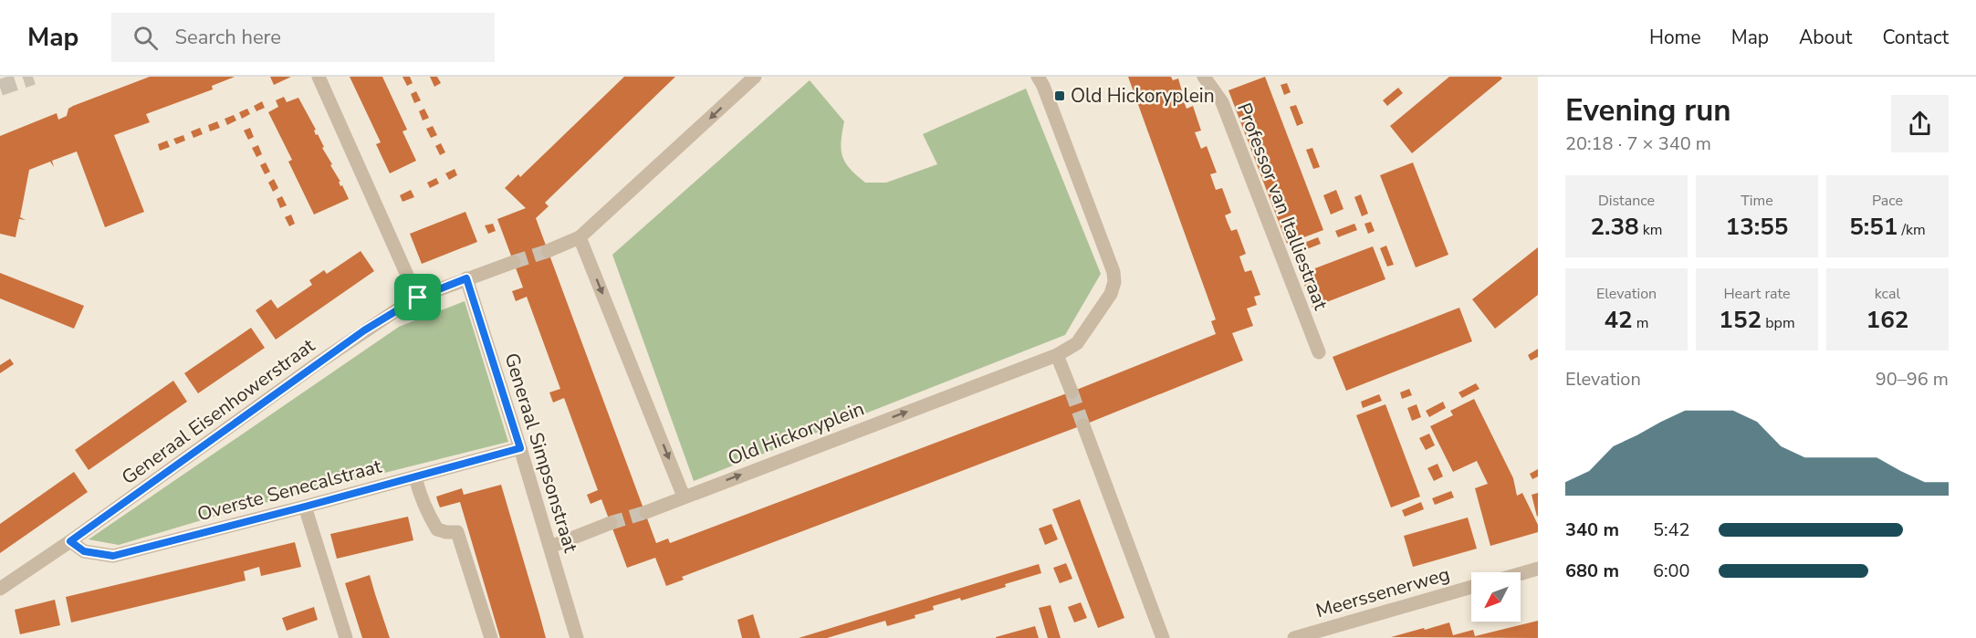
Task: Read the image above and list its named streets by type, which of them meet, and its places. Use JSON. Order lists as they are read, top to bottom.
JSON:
{
  "streets": {
    "street": [
      "Professor van Italliestraat",
      "Generaal Eisenhowerstraat",
      "Old Hickoryplein",
      "Generaal Simpsonstraat",
      "Overste Senecalstraat",
      "Meerssenerweg"
    ]
  },
  "crossings": [
    ["Generaal Eisenhowerstraat", "Generaal Simpsonstraat"],
    ["Generaal Eisenhowerstraat", "Overste Senecalstraat"],
    ["Generaal Simpsonstraat", "Overste Senecalstraat"]
  ],
  "one_way": ["Old Hickoryplein"],
  "places": {
    "transit": ["Old Hickoryplein"]
  },
  "north": "bottom left",
  "page": {
    "header": "Map",
    "search": "Search here",
    "nav": [
      "Home",
      "Map",
      "About",
      "Contact"
    ],
    "heading": ["Evening run", "20:18 · 7 × 340 m"],
    "stats": [
      ["Distance", "2.38 km"],
      ["Time", "13:55"],
      ["Pace", "5:51 /km"],
      ["Elevation", "42 m"],
      ["Heart rate", "152 bpm"],
      ["kcal", "162"]
    ],
    "chart": ["Elevation", "90–96 m"],
    "list": [
      {
        "name": "340 m",
        "note": "5:42"
      },
      {
        "name": "680 m",
        "note": "6:00"
      }
    ]
  }
}
